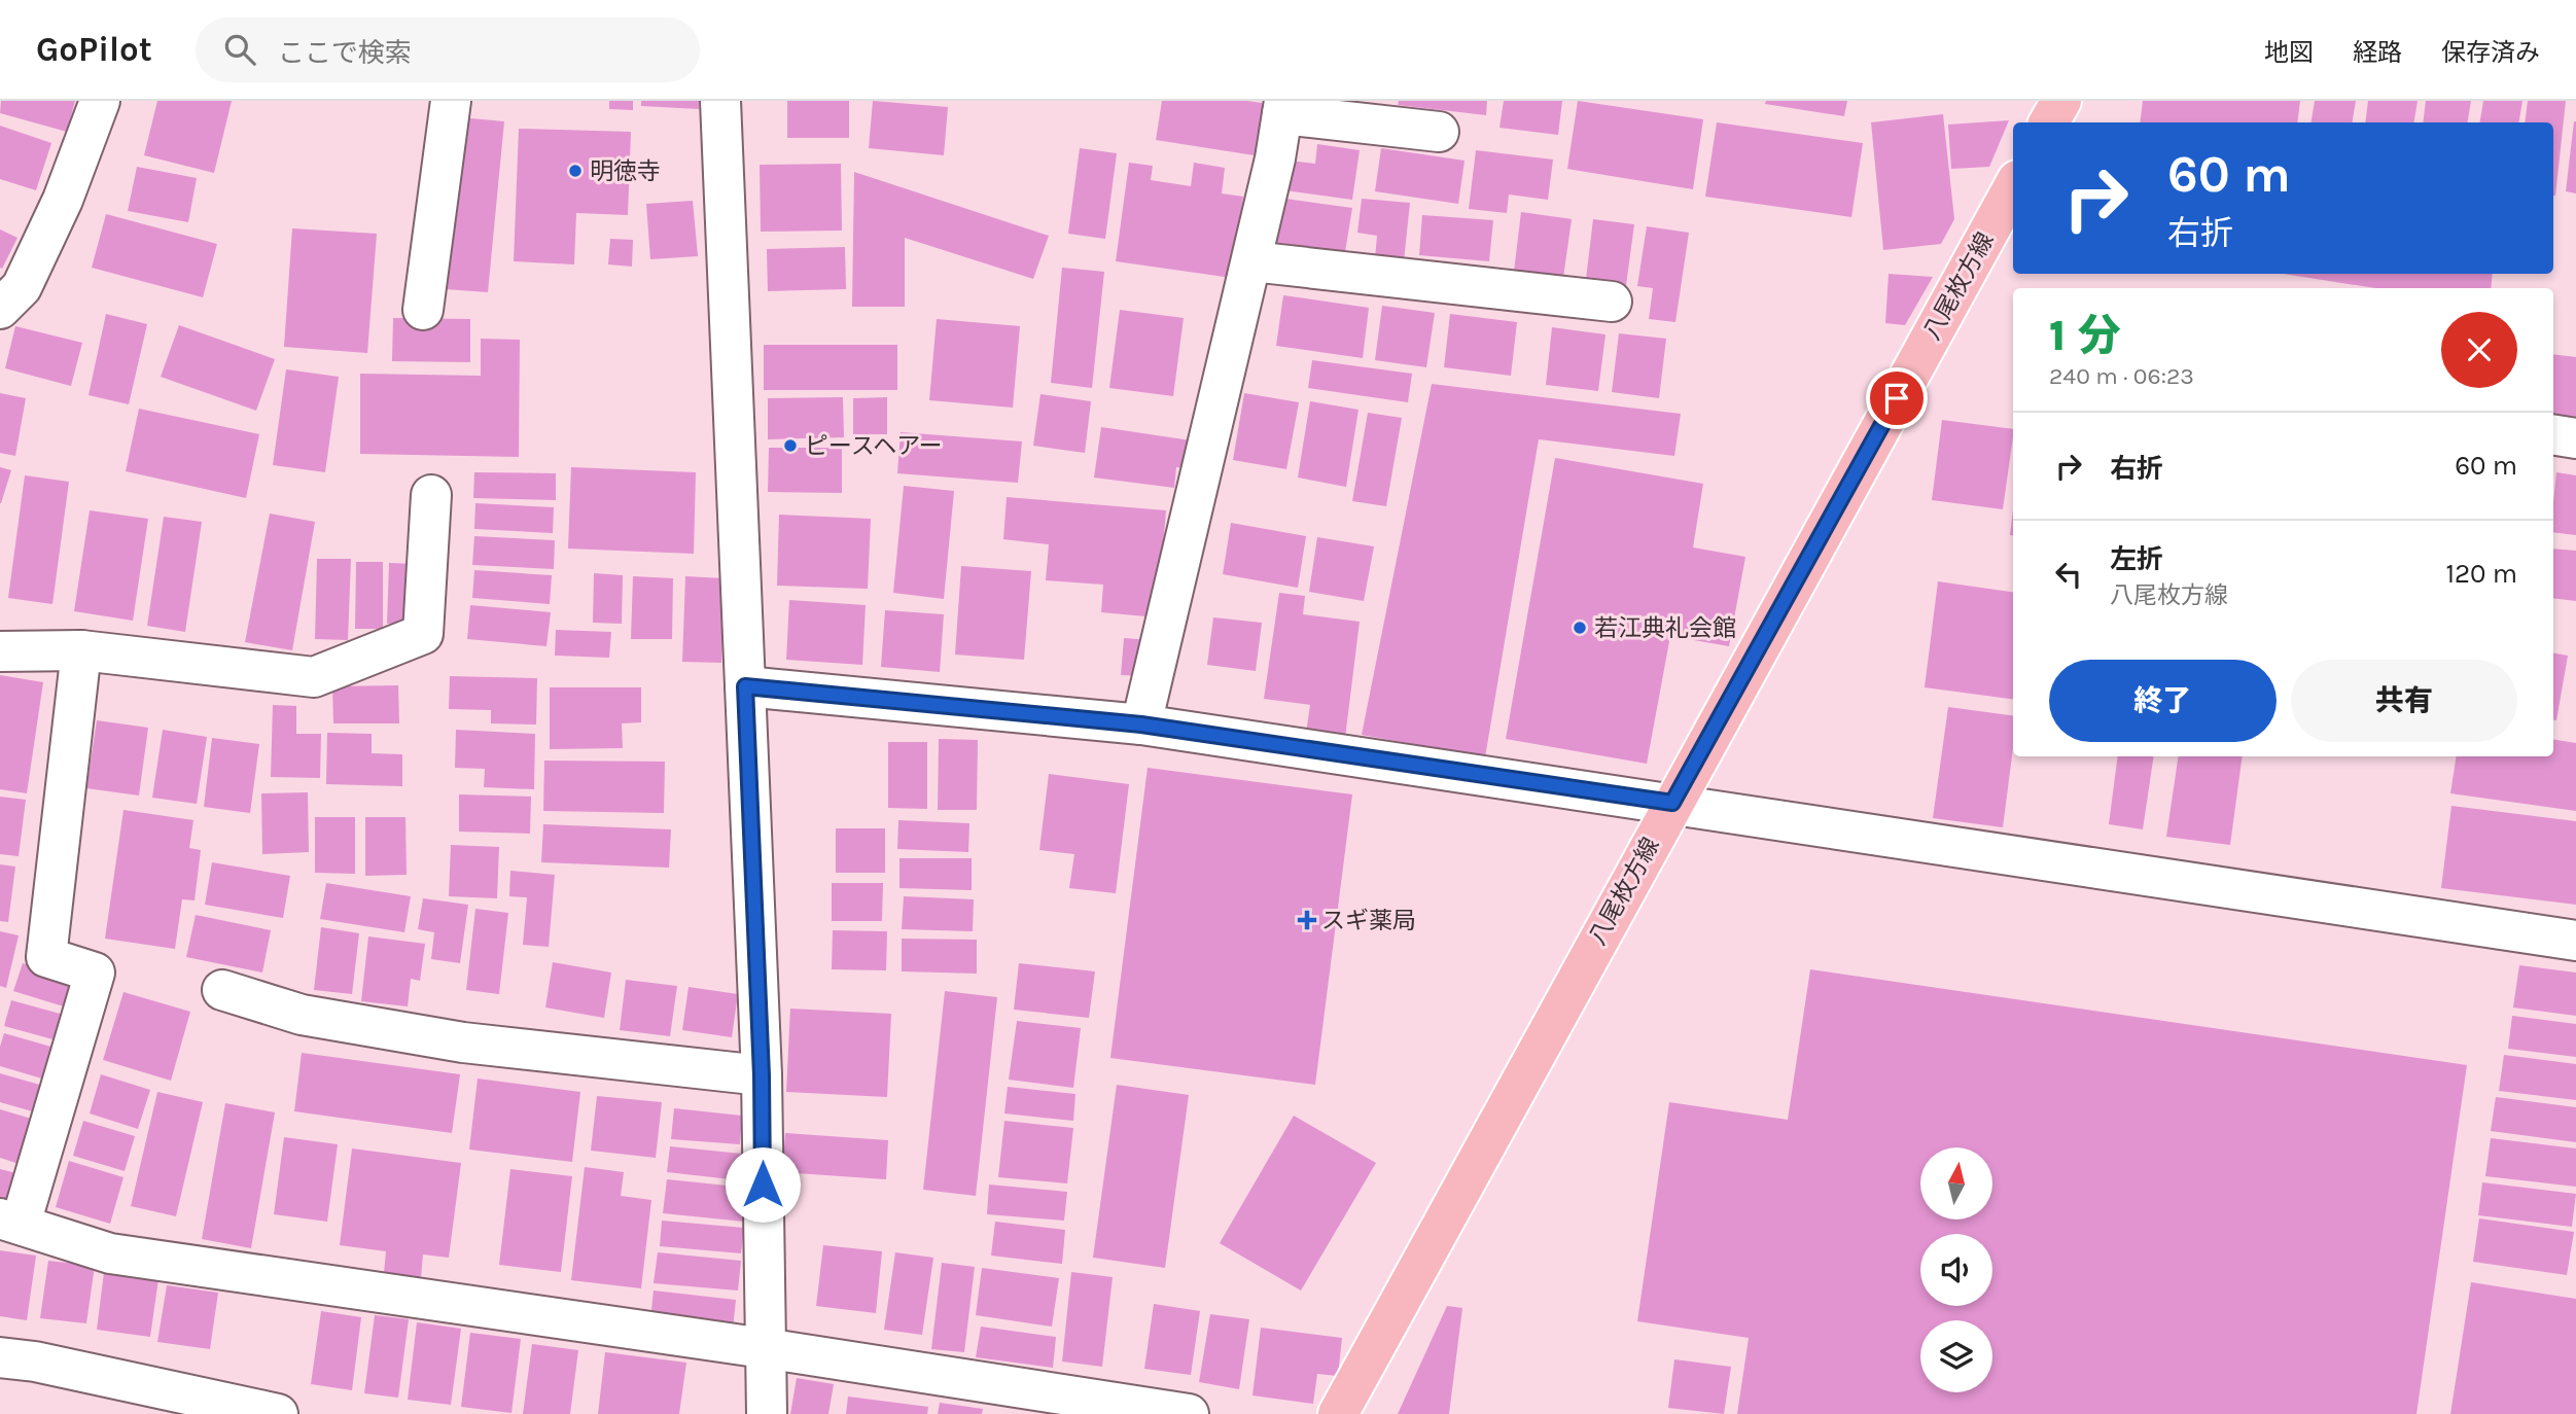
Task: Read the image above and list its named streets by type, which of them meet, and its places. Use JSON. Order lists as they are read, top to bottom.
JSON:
{
  "streets": {
    "main road": ["八尾枚方線"]
  },
  "places": {
    "other": ["明徳寺", "ピースヘアー", "若江典礼会館"],
    "health": ["スギ薬局"]
  },
  "north": "top",
  "page": {
    "header": "GoPilot",
    "search": "ここで検索",
    "nav": ["地図", "経路", "保存済み"],
    "turn": ["60 m", "右折"],
    "heading": ["1 分", "240 m · 06:23"],
    "list": [
      {
        "name": "右折",
        "value": "60 m"
      },
      {
        "name": "左折",
        "note": "八尾枚方線",
        "value": "120 m"
      }
    ],
    "buttons": ["終了", "共有"]
  }
}
